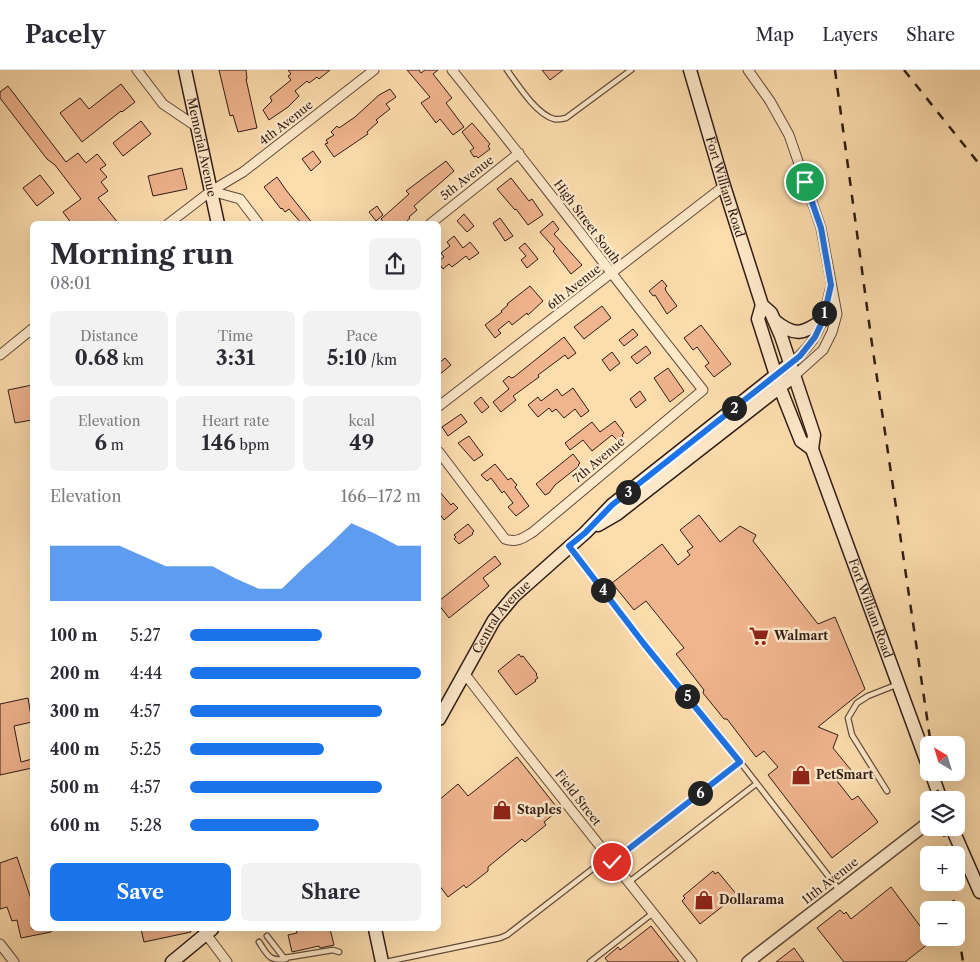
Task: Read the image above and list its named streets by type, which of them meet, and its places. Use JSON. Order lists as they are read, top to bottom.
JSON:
{
  "streets": {
    "main road": ["Memorial Avenue", "Fort William Road", "Central Avenue"],
    "street": [
      "4th Avenue",
      "5th Avenue",
      "High Street South",
      "6th Avenue",
      "7th Avenue",
      "Field Street",
      "11th Avenue"
    ]
  },
  "crossings": [
    ["4th Avenue", "Memorial Avenue"],
    ["5th Avenue", "High Street South"],
    ["Fort William Road", "6th Avenue"],
    ["Fort William Road", "Central Avenue"],
    ["High Street South", "6th Avenue"],
    ["High Street South", "7th Avenue"],
    ["Central Avenue", "Field Street"]
  ],
  "places": {
    "supermarket": ["Walmart"],
    "shop": ["PetSmart", "Staples", "Dollarama"]
  },
  "north": "top left",
  "page": {
    "header": "Pacely",
    "nav": ["Map", "Layers", "Share"],
    "heading": ["Morning run", "08:01"],
    "pins": [
      "1",
      "2",
      "3",
      "4",
      "5",
      "6"
    ],
    "stats": [
      ["Distance", "0.68 km"],
      ["Time", "3:31"],
      ["Pace", "5:10 /km"],
      ["Elevation", "6 m"],
      ["Heart rate", "146 bpm"],
      ["kcal", "49"]
    ],
    "chart": ["Elevation", "166–172 m"],
    "list": [
      {
        "name": "100 m",
        "note": "5:27"
      },
      {
        "name": "200 m",
        "note": "4:44"
      },
      {
        "name": "300 m",
        "note": "4:57"
      },
      {
        "name": "400 m",
        "note": "5:25"
      },
      {
        "name": "500 m",
        "note": "4:57"
      },
      {
        "name": "600 m",
        "note": "5:28"
      }
    ],
    "map_buttons": ["+", "−"],
    "buttons": ["Save", "Share"]
  }
}
